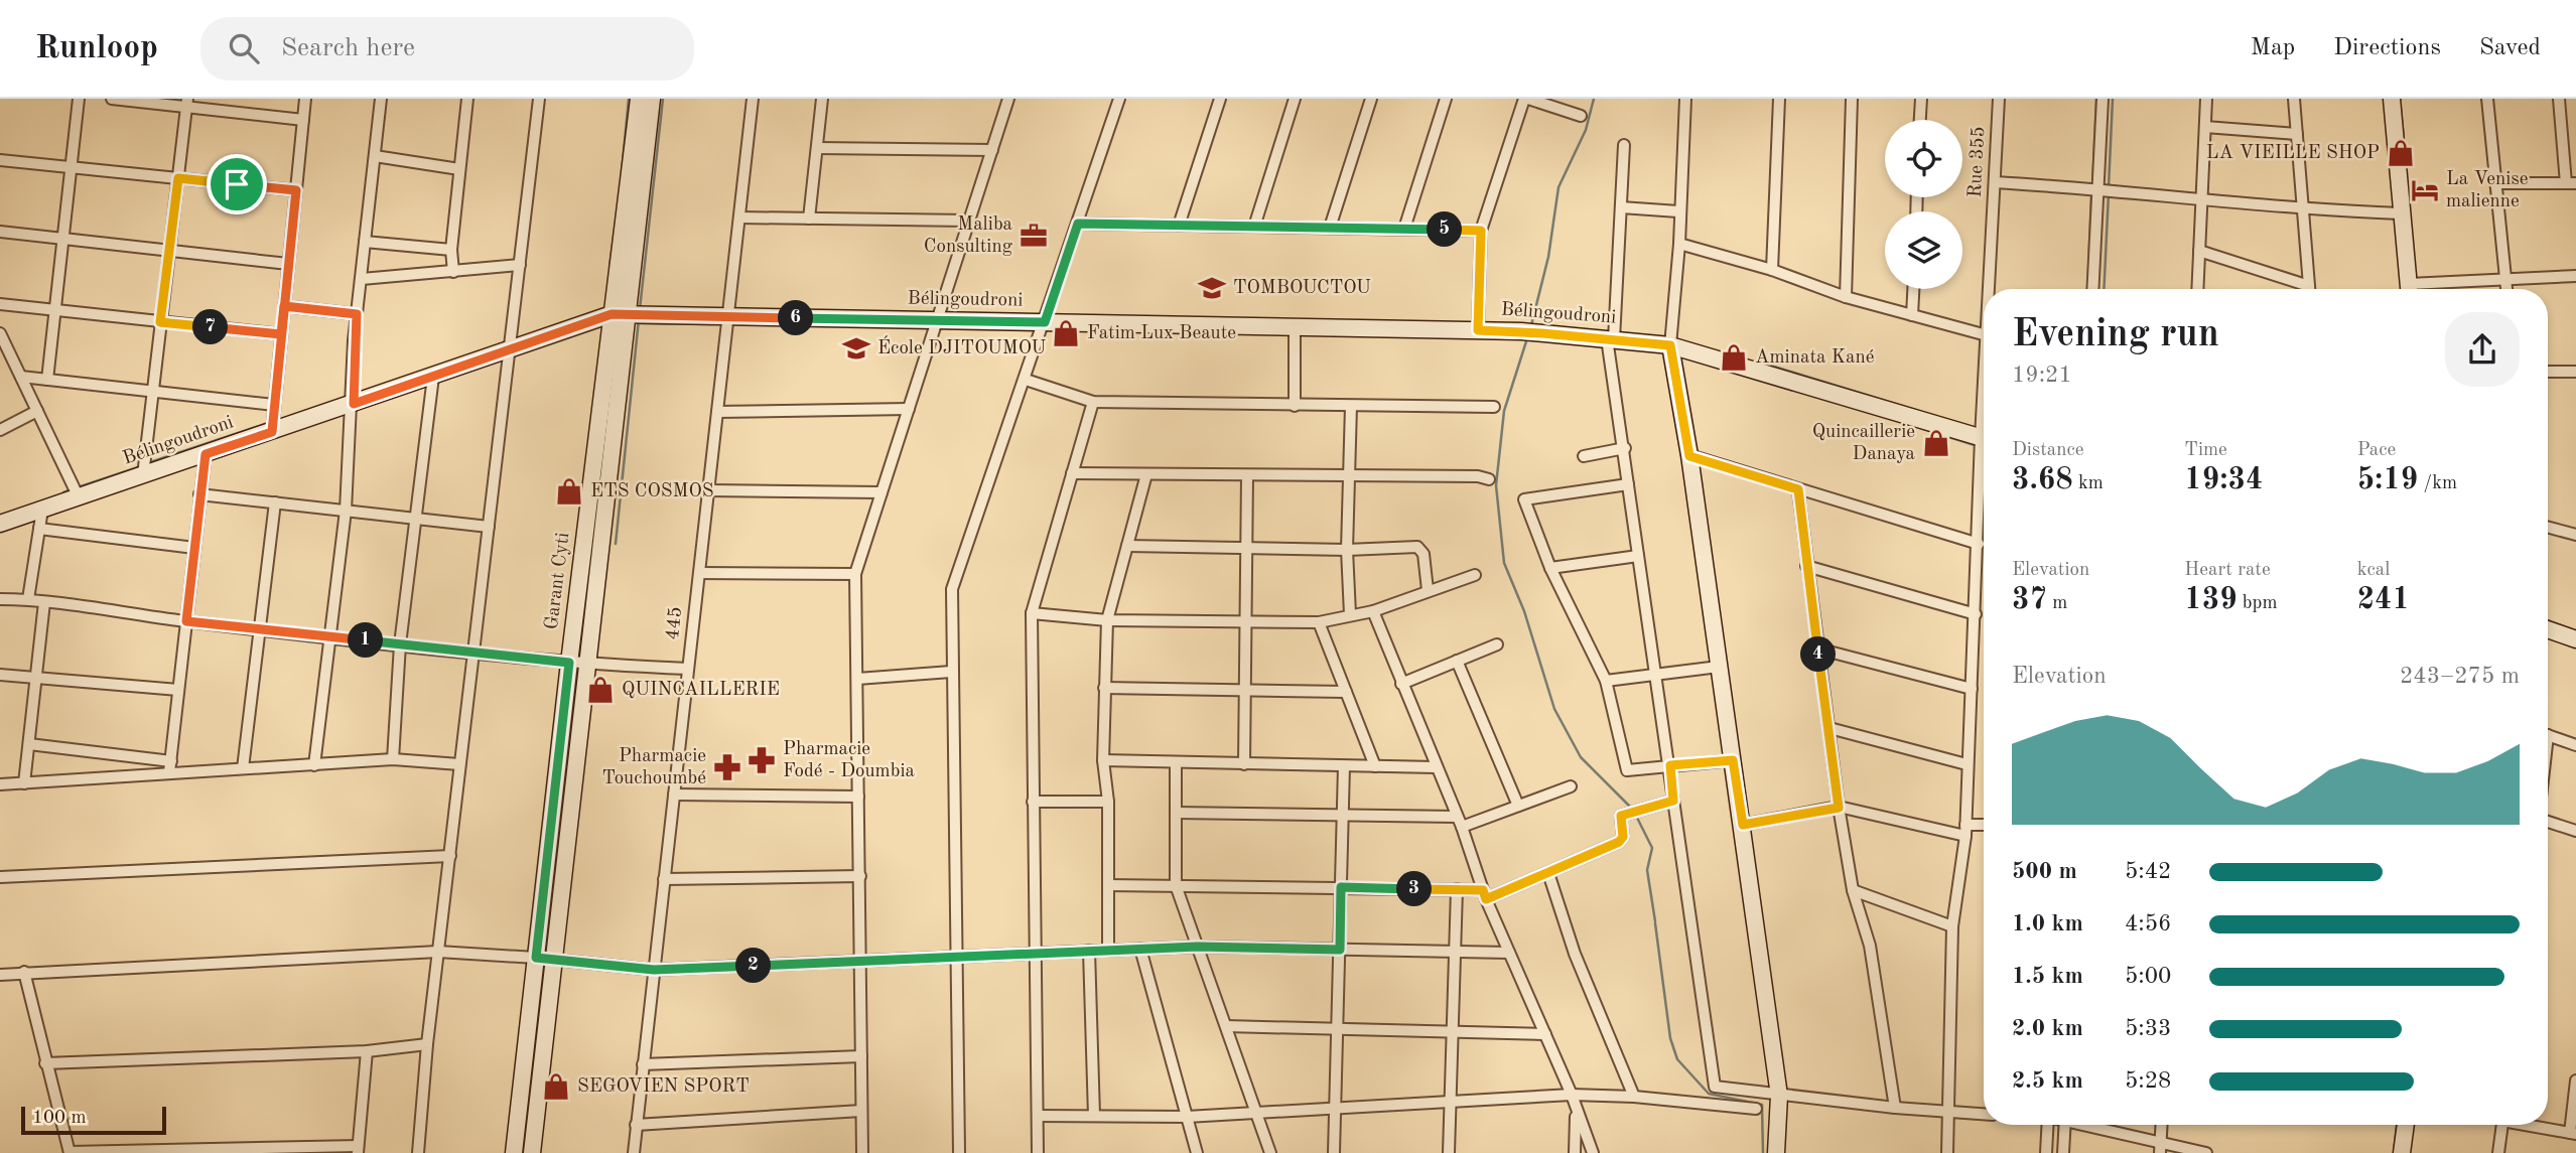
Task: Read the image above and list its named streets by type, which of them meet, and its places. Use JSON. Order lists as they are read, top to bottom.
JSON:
{
  "streets": {
    "street": [
      "Rue 355",
      "Bélingoudroni",
      "Garant Cyti",
      "445"
    ]
  },
  "crossings": [
    ["Bélingoudroni", "Garant Cyti"],
    ["Bélingoudroni", "445"]
  ],
  "places": {
    "shop": [
      "LA VIEILLE SHOP",
      "Fatim Lux Beaute",
      "Aminata Kané",
      "Quincaillerie Danaya",
      "ETS COSMOS",
      "QUINCAILLERIE",
      "SEGOVIEN SPORT"
    ],
    "hotel": ["La Venise malienne"],
    "office": ["Maliba Consulting"],
    "school or university": ["TOMBOUCTOU", "École DJITOUMOU"],
    "pharmacy": ["Pharmacie Fodé - Doumbia", "Pharmacie Touchoumbé"]
  },
  "scale_bar": "100 m",
  "page": {
    "header": "Runloop",
    "search": "Search here",
    "nav": ["Map", "Directions", "Saved"],
    "pins": [
      "5",
      "6",
      "7",
      "1",
      "4",
      "3",
      "2"
    ],
    "heading": ["Evening run", "19:21"],
    "stats": [
      ["Distance", "3.68 km"],
      ["Time", "19:34"],
      ["Pace", "5:19 /km"],
      ["Elevation", "37 m"],
      ["Heart rate", "139 bpm"],
      ["kcal", "241"]
    ],
    "chart": ["Elevation", "243–275 m"],
    "list": [
      {
        "name": "500 m",
        "note": "5:42"
      },
      {
        "name": "1.0 km",
        "note": "4:56"
      },
      {
        "name": "1.5 km",
        "note": "5:00"
      },
      {
        "name": "2.0 km",
        "note": "5:33"
      },
      {
        "name": "2.5 km",
        "note": "5:28"
      }
    ],
    "scale": "100 m"
  }
}
